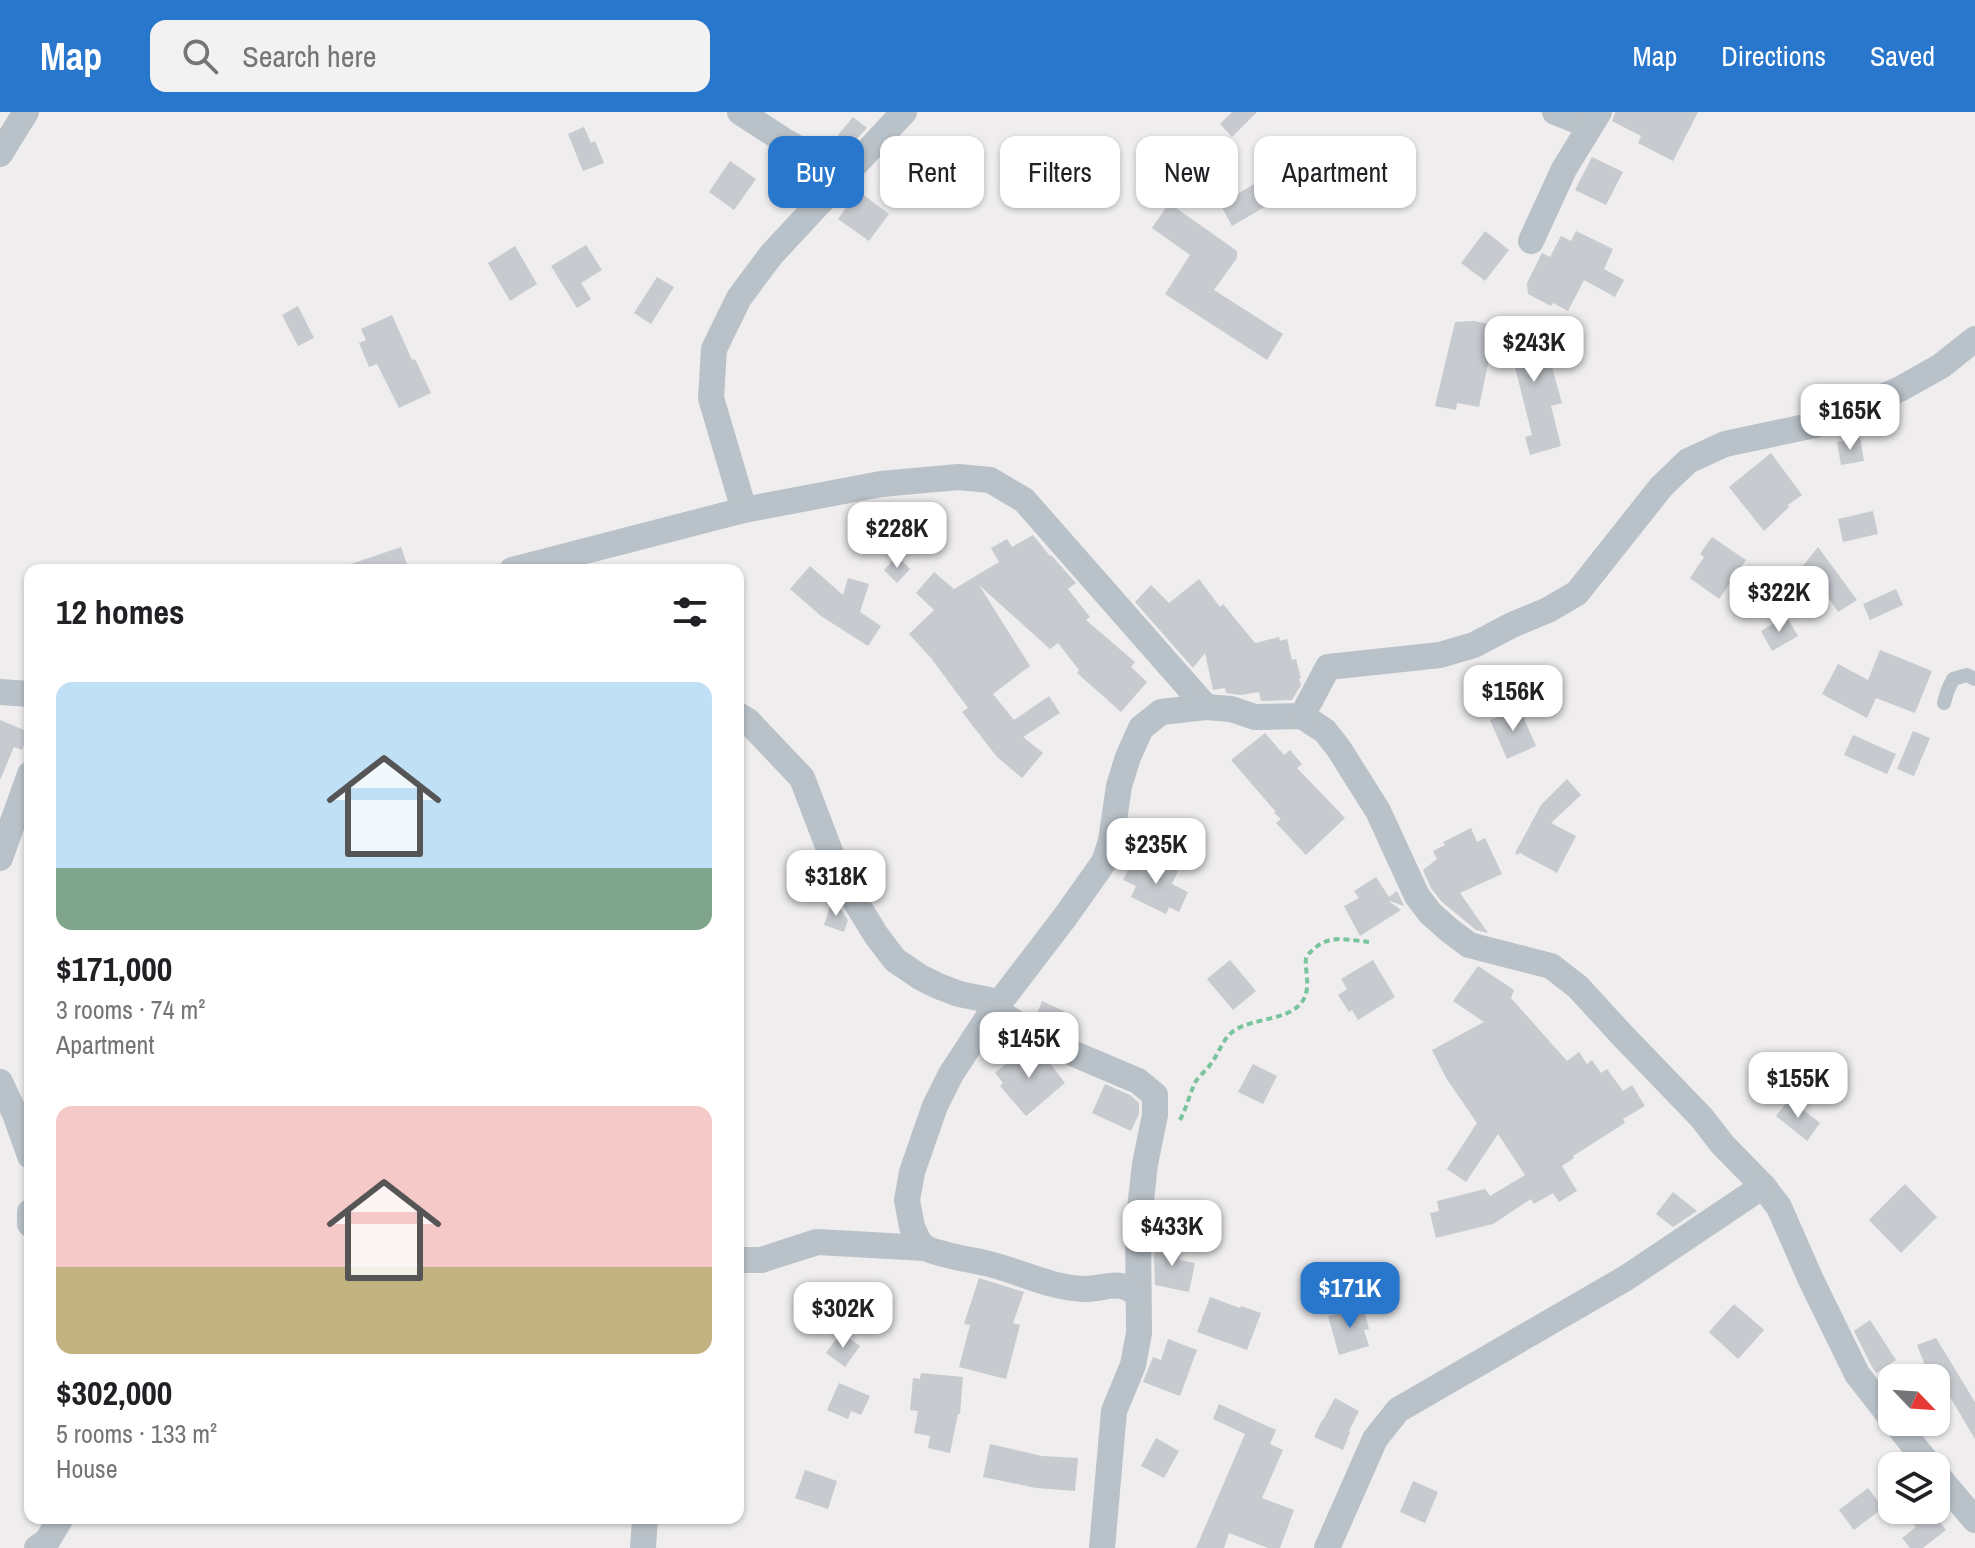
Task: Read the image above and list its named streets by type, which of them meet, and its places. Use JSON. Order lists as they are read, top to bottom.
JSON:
{
  "north": "bottom right",
  "page": {
    "header": "Map",
    "search": "Search here",
    "nav": ["Map", "Directions", "Saved"],
    "chip": [
      "Buy",
      "Rent",
      "Filters",
      "New",
      "Apartment"
    ],
    "price": [
      "$243K",
      "$165K",
      "$228K",
      "$322K",
      "$156K",
      "$235K",
      "$318K",
      "$145K",
      "$155K",
      "$433K",
      "$171K",
      "$302K"
    ],
    "heading": "12 homes",
    "list": [
      {
        "name": "$171,000",
        "note": "3 rooms · 74 m² · Apartment"
      },
      {
        "name": "$302,000",
        "note": "5 rooms · 133 m² · House"
      }
    ]
  }
}
